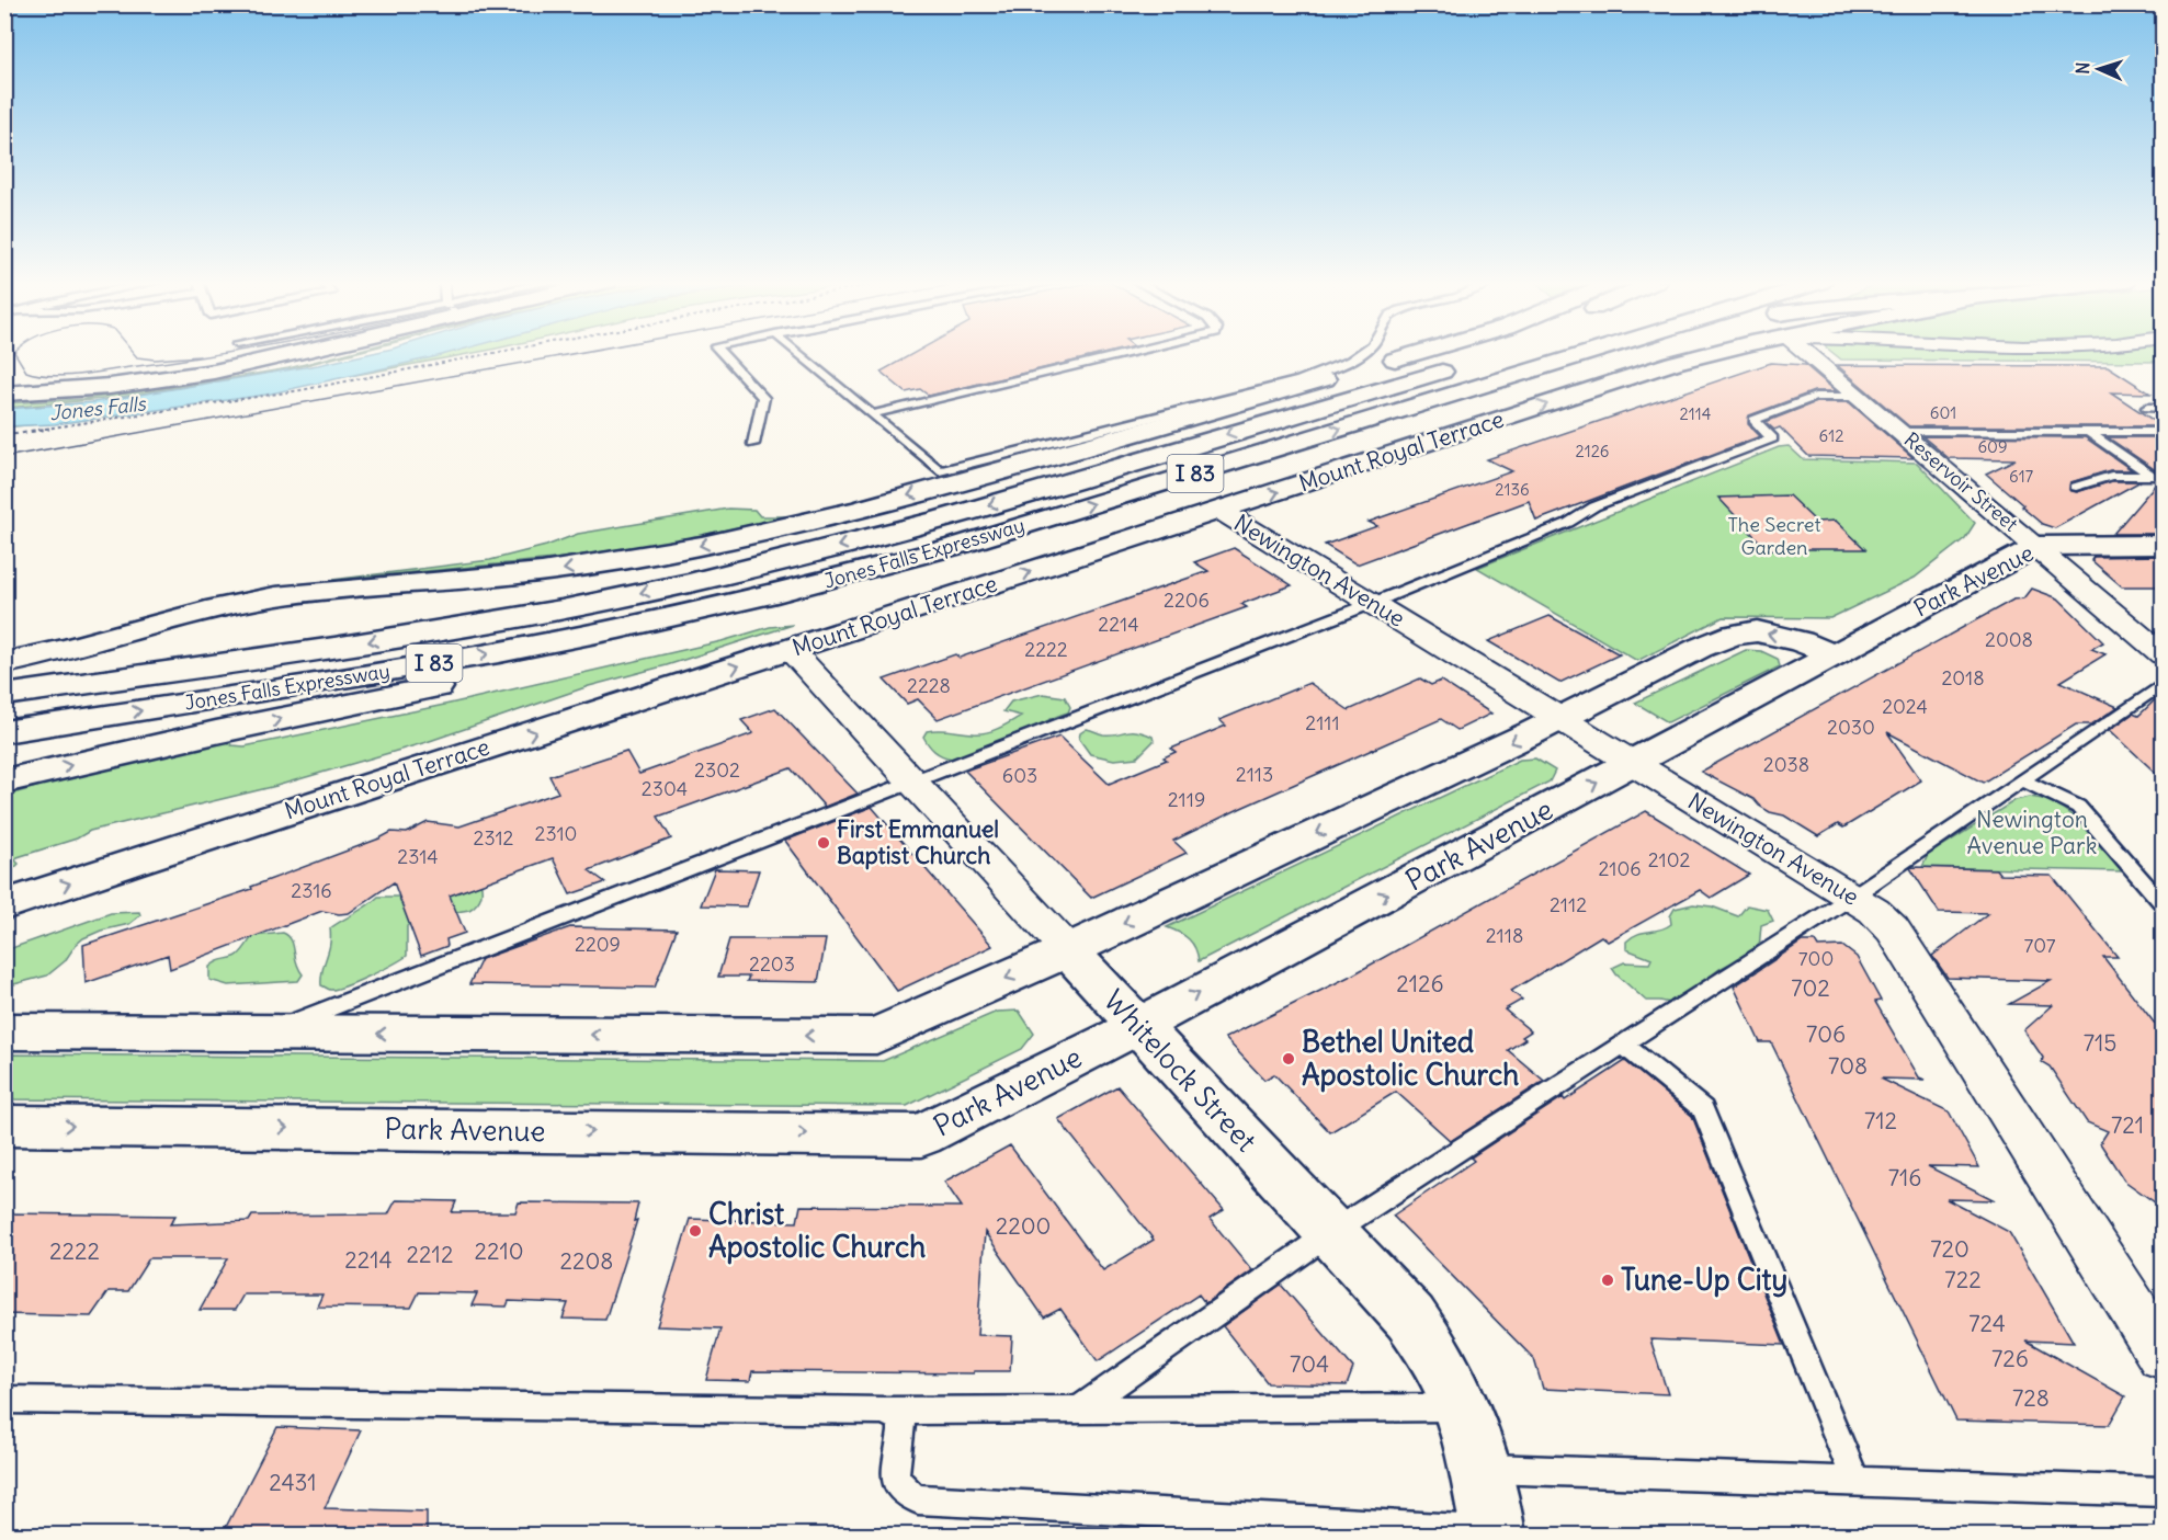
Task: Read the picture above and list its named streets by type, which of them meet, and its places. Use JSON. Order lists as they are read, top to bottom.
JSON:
{
  "streets": {
    "main road": [
      "Mount Royal Terrace",
      "I 83",
      "Jones Falls Expressway",
      "Park Avenue",
      "Whitelock Street"
    ],
    "street": ["Reservoir Street", "Newington Avenue"]
  },
  "crossings": [
    ["Mount Royal Terrace", "Newington Avenue"],
    ["Mount Royal Terrace", "Whitelock Street"],
    ["Reservoir Street", "Park Avenue"],
    ["Newington Avenue", "Park Avenue"],
    ["Park Avenue", "Whitelock Street"]
  ],
  "water": ["Jones Falls"],
  "parks": ["The Secret Garden", "Newington Avenue Park"],
  "places": [
    "First Emmanuel Baptist Church",
    "Bethel United Apostolic Church",
    "Christ Apostolic Church",
    "Tune-Up City"
  ],
  "house_numbers": [
    "601",
    "2114",
    "612",
    "609",
    "2126",
    "617",
    "2136",
    "2206",
    "2214",
    "2008",
    "2222",
    "2018",
    "2228",
    "2024",
    "2111",
    "2030",
    "2038",
    "2302",
    "2113",
    "603",
    "2304",
    "2119",
    "2310",
    "2312",
    "2314",
    "2102",
    "2106",
    "2316",
    "2112",
    "2118",
    "2209",
    "707",
    "700",
    "2203",
    "2126",
    "702",
    "706",
    "715",
    "708",
    "712",
    "721",
    "716",
    "2200",
    "720",
    "2222",
    "2210",
    "2212",
    "2214",
    "2208",
    "722",
    "724",
    "726",
    "704",
    "728",
    "2431"
  ],
  "north": "left"
}
